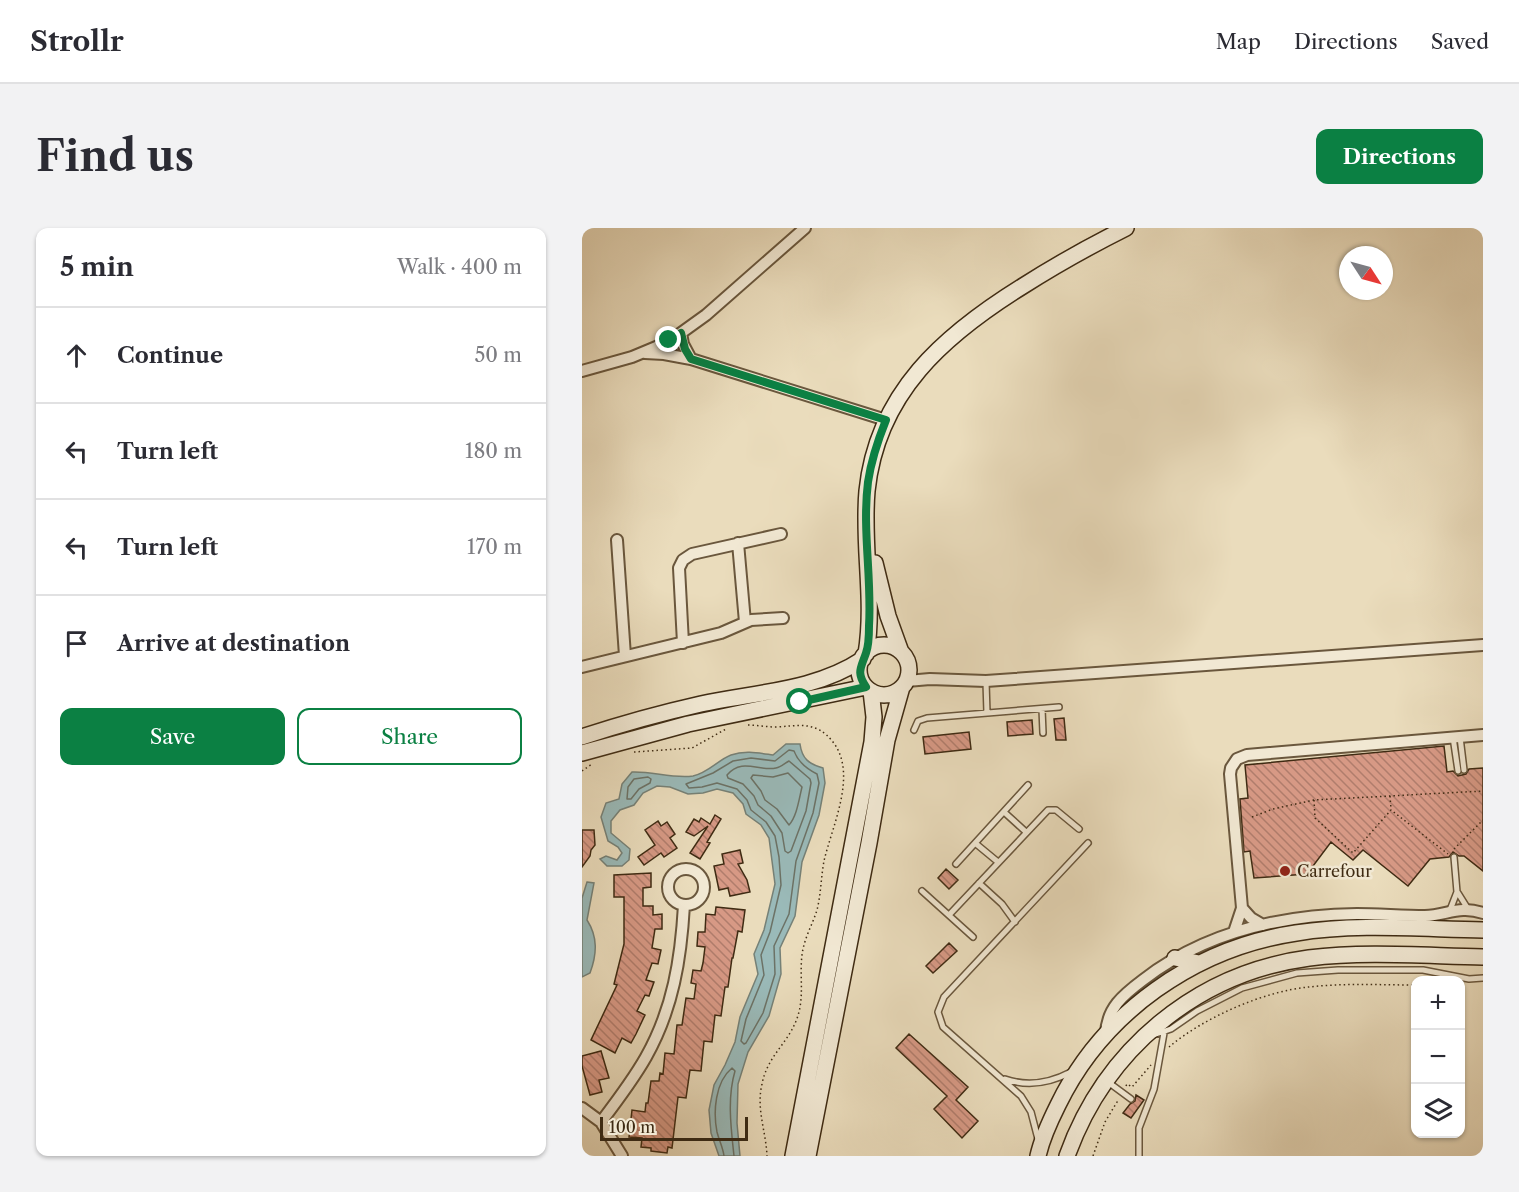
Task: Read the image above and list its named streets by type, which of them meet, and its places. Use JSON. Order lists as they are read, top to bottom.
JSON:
{
  "places": ["Carrefour"],
  "scale_bar": "100 m",
  "north": "bottom right",
  "page": {
    "header": "Strollr",
    "nav": ["Map", "Directions", "Saved"],
    "buttons": [
      "Directions",
      ["Save", "Share"]
    ],
    "title": "Find us",
    "heading": ["5 min", "Walk · 400 m"],
    "list": [
      ["Continue", "50 m"],
      ["Turn left", "180 m"],
      ["Turn left", "170 m"],
      "Arrive at destination"
    ],
    "map_buttons": ["+", "−"],
    "scale": "100 m"
  }
}
